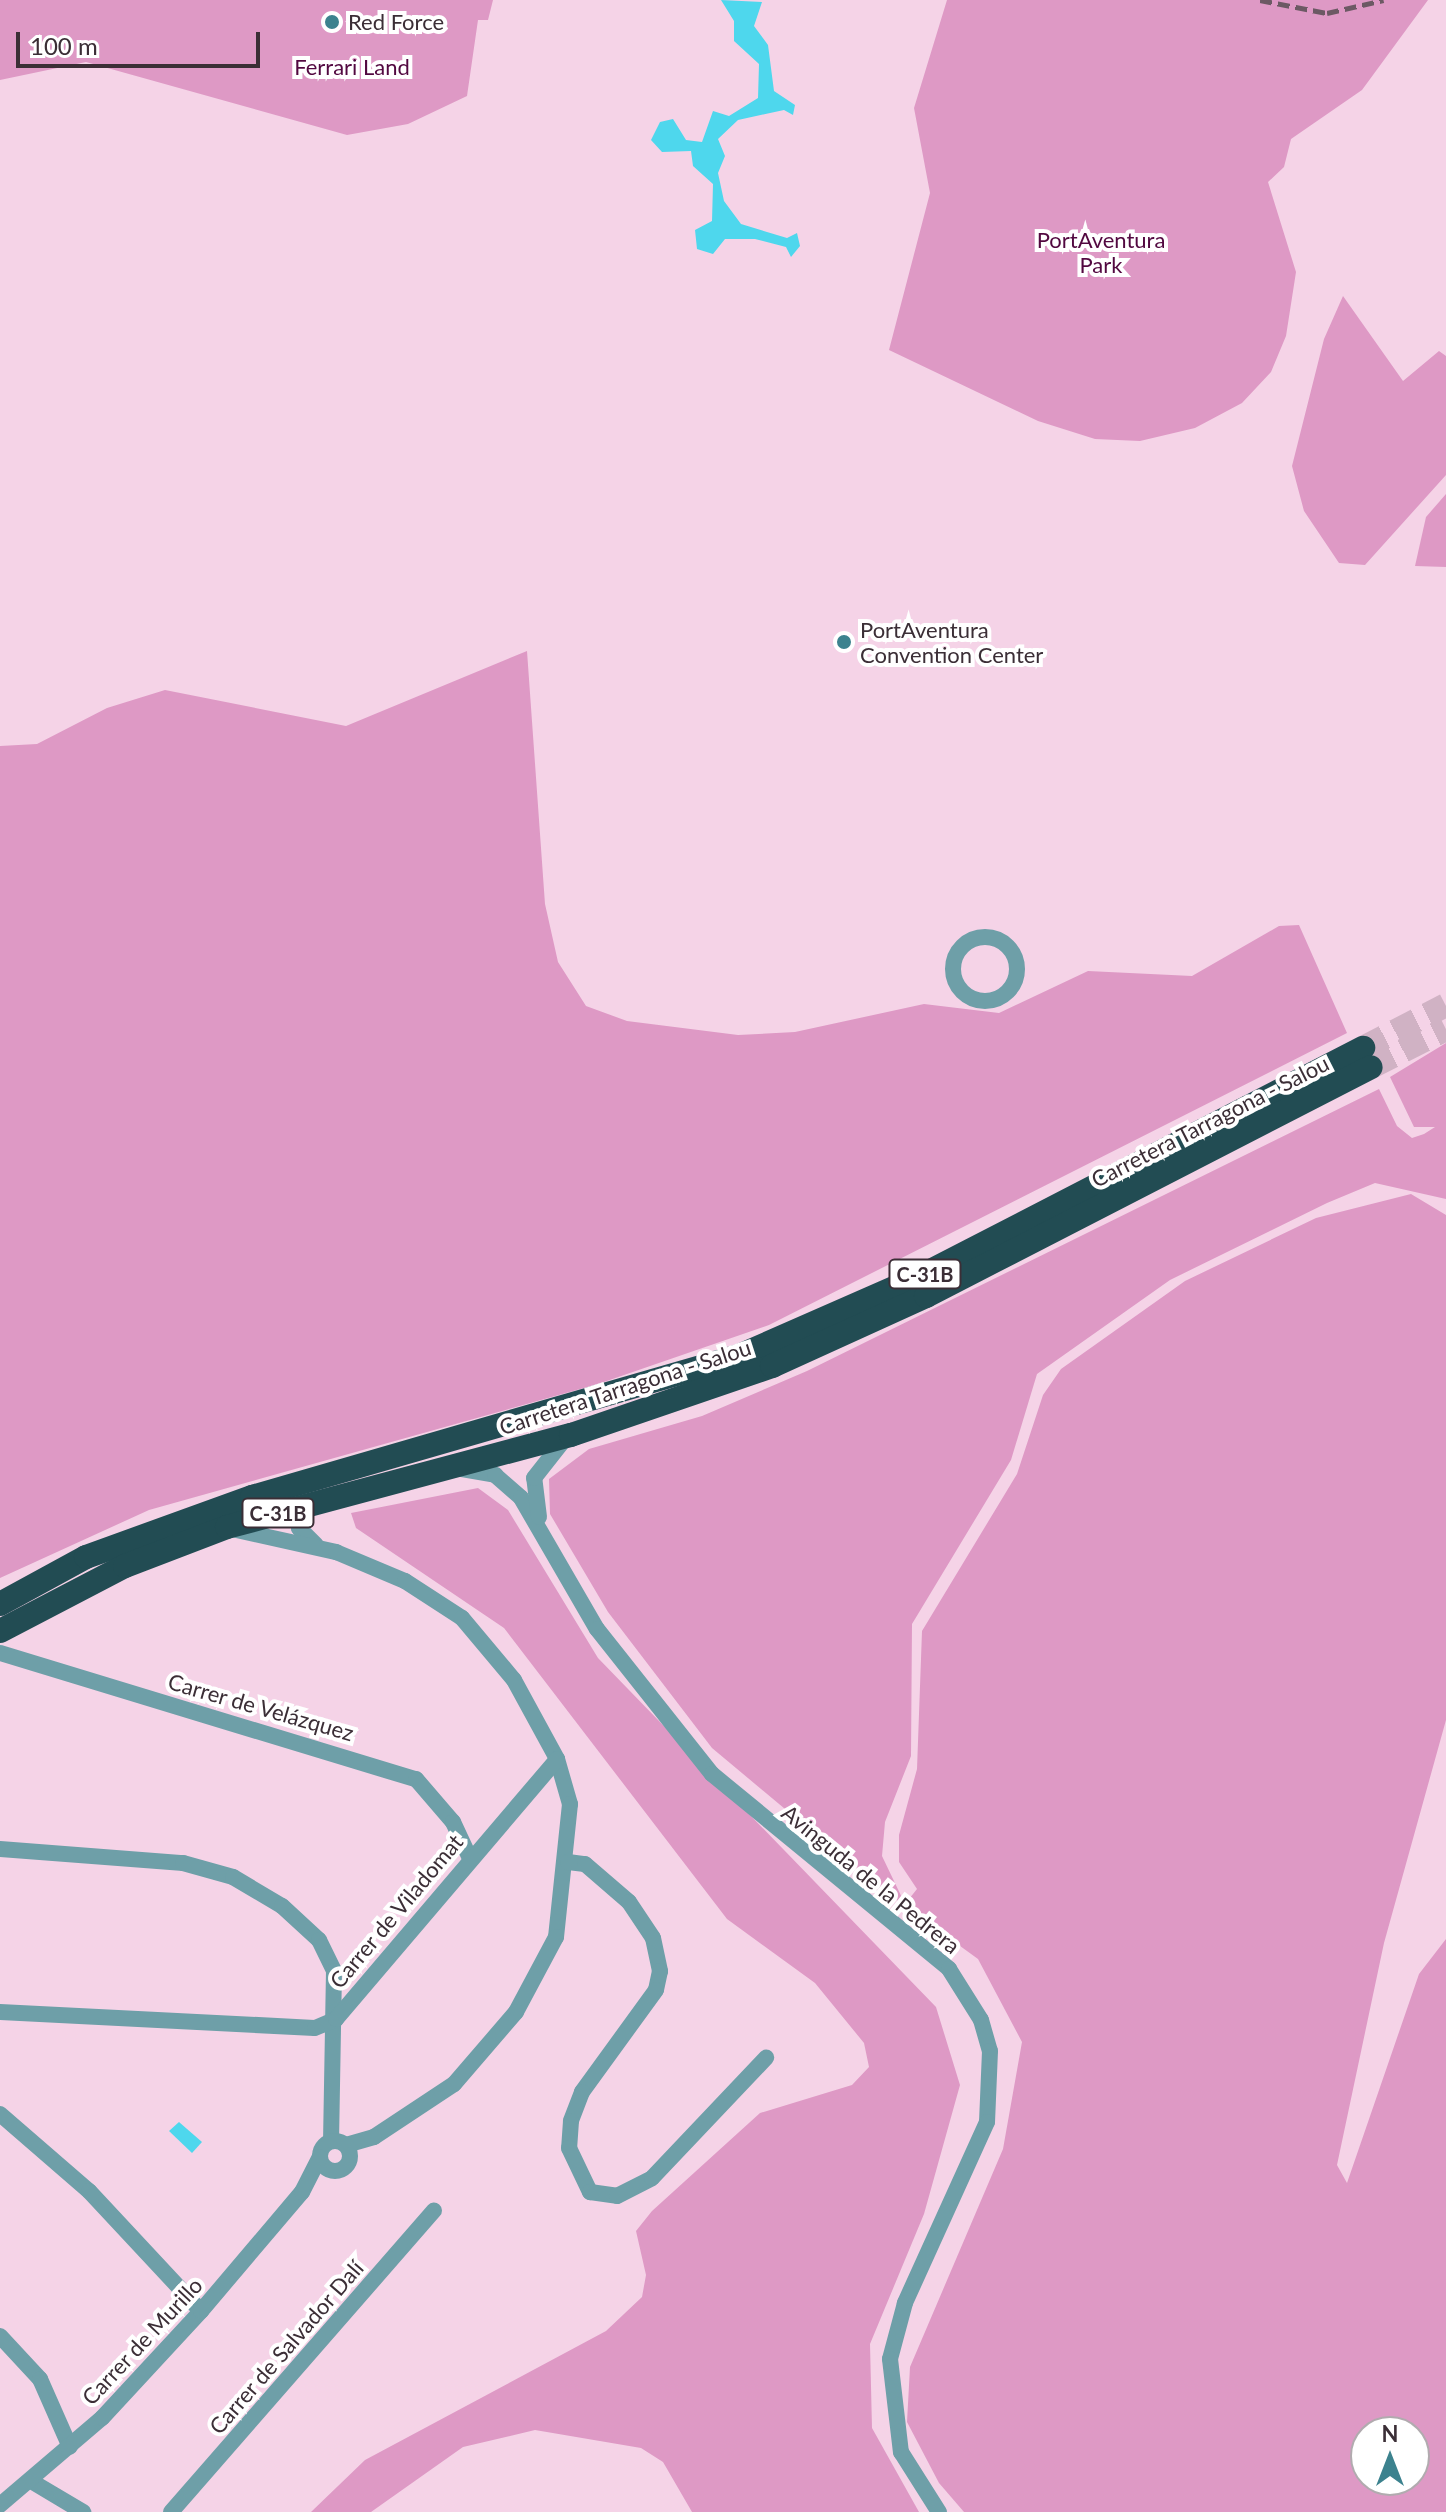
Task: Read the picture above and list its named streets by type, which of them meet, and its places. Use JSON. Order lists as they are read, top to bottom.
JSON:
{
  "streets": {
    "highway": ["Carretera Tarragona - Salou", "C-31B"],
    "street": [
      "Carrer de Velázquez",
      "Avinguda de la Pedrera",
      "Carrer de Viladomat",
      "Carrer de Murillo",
      "Carrer de Salvador Dalí"
    ]
  },
  "crossings": [
    ["Carretera Tarragona - Salou", "Avinguda de la Pedrera"],
    ["Carrer de Velázquez", "Carrer de Viladomat"]
  ],
  "parks": ["Ferrari Land", "PortAventura Park"],
  "places": ["Red Force", "PortAventura Convention Center"],
  "scale_bar": "100 m",
  "north": "top"
}
